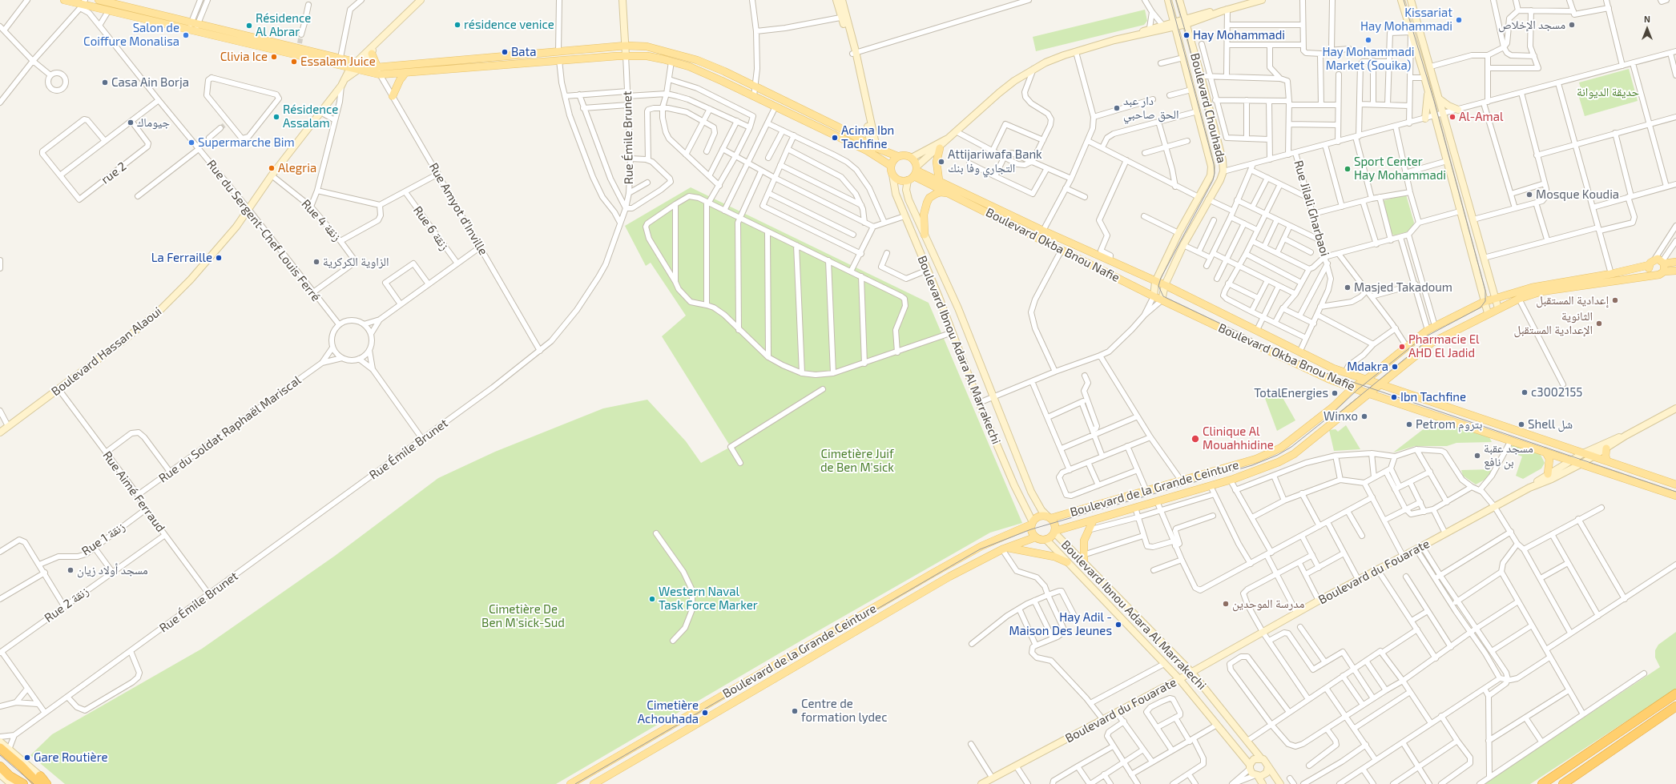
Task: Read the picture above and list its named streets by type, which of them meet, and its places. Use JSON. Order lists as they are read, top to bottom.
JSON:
{
  "streets": {
    "main road": ["Boulevard Okba Bnou Nafie", "Boulevard de la Grande Ceinture"],
    "street": [
      "Boulevard Chouhada",
      "Rue Émile Brunet",
      "rue 2",
      "Rue Jilali Gharbaoi",
      "Rue Amyot d'Inville",
      "Rue 4 زنقة",
      "Rue 6 زنقة",
      "Rue du Sergent-Chef Louis Ferré",
      "Boulevard Ibnou Adara Al Marrakechi",
      "Boulevard Hassan Alaoui",
      "Rue du Soldat Raphaël Mariscal",
      "Rue Aimé Ferraud",
      "Rue 1 زنقة",
      "Boulevard du Fouarate",
      "Rue 2 زنقة"
    ]
  },
  "crossings": [
    ["Boulevard Chouhada", "Boulevard Okba Bnou Nafie"],
    ["Rue Émile Brunet", "Rue Amyot d'Inville"],
    ["Rue Émile Brunet", "Rue Aimé Ferraud"],
    ["Rue Jilali Gharbaoi", "Boulevard Okba Bnou Nafie"],
    ["Rue 4 زنقة", "Rue du Sergent-Chef Louis Ferré"],
    ["Rue 4 زنقة", "Boulevard Hassan Alaoui"],
    ["Rue du Sergent-Chef Louis Ferré", "Boulevard Hassan Alaoui"],
    ["Rue du Sergent-Chef Louis Ferré", "Rue du Soldat Raphaël Mariscal"],
    ["Boulevard Okba Bnou Nafie", "Boulevard Ibnou Adara Al Marrakechi"],
    ["Boulevard Okba Bnou Nafie", "Boulevard de la Grande Ceinture"],
    ["Boulevard Okba Bnou Nafie", "Boulevard du Fouarate"],
    ["Boulevard Ibnou Adara Al Marrakechi", "Boulevard de la Grande Ceinture"],
    ["Boulevard Ibnou Adara Al Marrakechi", "Boulevard du Fouarate"],
    ["Boulevard Hassan Alaoui", "Rue Aimé Ferraud"],
    ["Rue du Soldat Raphaël Mariscal", "Rue Aimé Ferraud"],
    ["Rue Aimé Ferraud", "Rue 1 زنقة"],
    ["Rue Aimé Ferraud", "Rue 2 زنقة"]
  ],
  "parks": ["حديقة الديوانة", "Cimetière Juif de Ben M'sick", "Cimetière De Ben M'sick-Sud"],
  "places": [
    "Kissariat Hay Mohammadi",
    "résidence venice",
    "مسجد الإخلاص",
    "Résidence Al Abrar",
    "Salon de Coiffure Monalisa",
    "Hay Mohammadi",
    "Hay Mohammadi Market (Souika)",
    "Bata",
    "Clivia Ice",
    "Essalam Juice",
    "Casa Ain Borja",
    "دار عبد الحق صاحبي",
    "Résidence Assalam",
    "Al-Amal",
    "جيوماك",
    "Acima Ibn Tachfine",
    "Supermarche Bim",
    "Attijariwafa Bank التجاري وفا بنك",
    "Alegria",
    "Sport Center Hay Mohammadi",
    "Mosque Koudia",
    "La Ferraille",
    "الزاوية الكركرية",
    "Masjed Takadoum",
    "إعدادية المستقبل",
    "الثانوية الإعدادية المستقبل",
    "Pharmacie El AHD El Jadid",
    "Mdakra",
    "c3002155",
    "TotalEnergies",
    "Ibn Tachfine",
    "Winxo",
    "Petrom بتروم",
    "Shell شل",
    "Clinique Al Mouahhidine",
    "مسجد عقبة بن نافع",
    "مسجد أولاد زيان",
    "Western Naval Task Force Marker",
    "مدرسة الموحدين",
    "Hay Adil - Maison Des Jeunes",
    "Centre de formation lydec",
    "Cimetière Achouhada",
    "Gare Routière"
  ],
  "north": "top"
}
